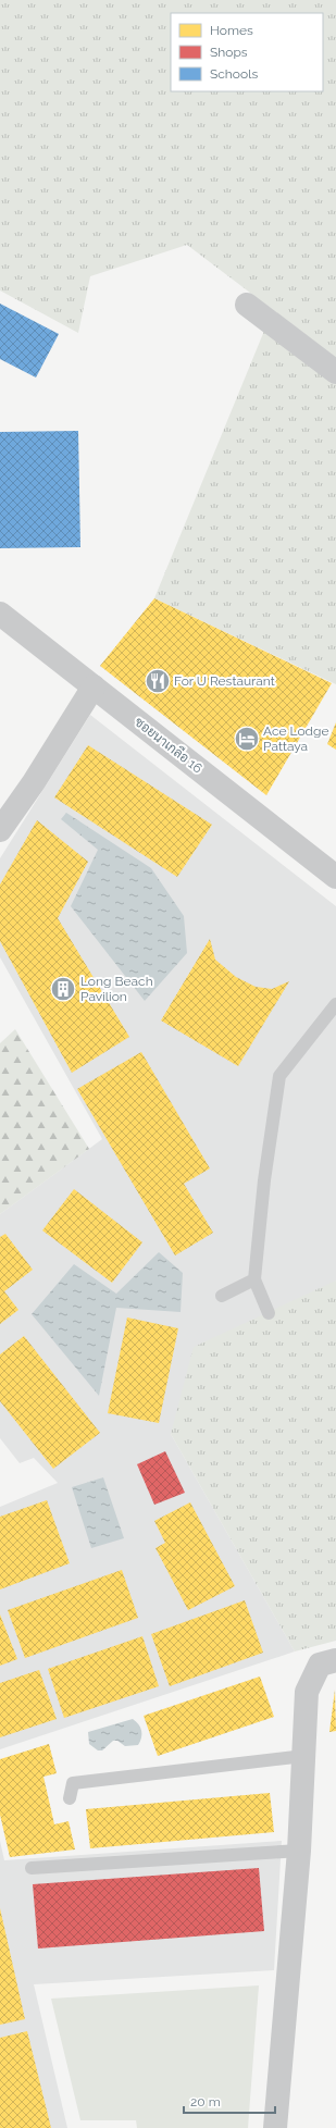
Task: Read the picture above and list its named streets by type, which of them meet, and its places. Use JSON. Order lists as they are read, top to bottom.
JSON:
{
  "streets": {
    "street": ["ซอยนาเกลือ 16"]
  },
  "places": {
    "restaurant": ["For U Restaurant"],
    "hotel": ["Ace Lodge Pattaya"],
    "building": ["Long Beach Pavilion"]
  },
  "legend": ["Homes", "Shops", "Schools"],
  "scale_bar": "20 m"
}
